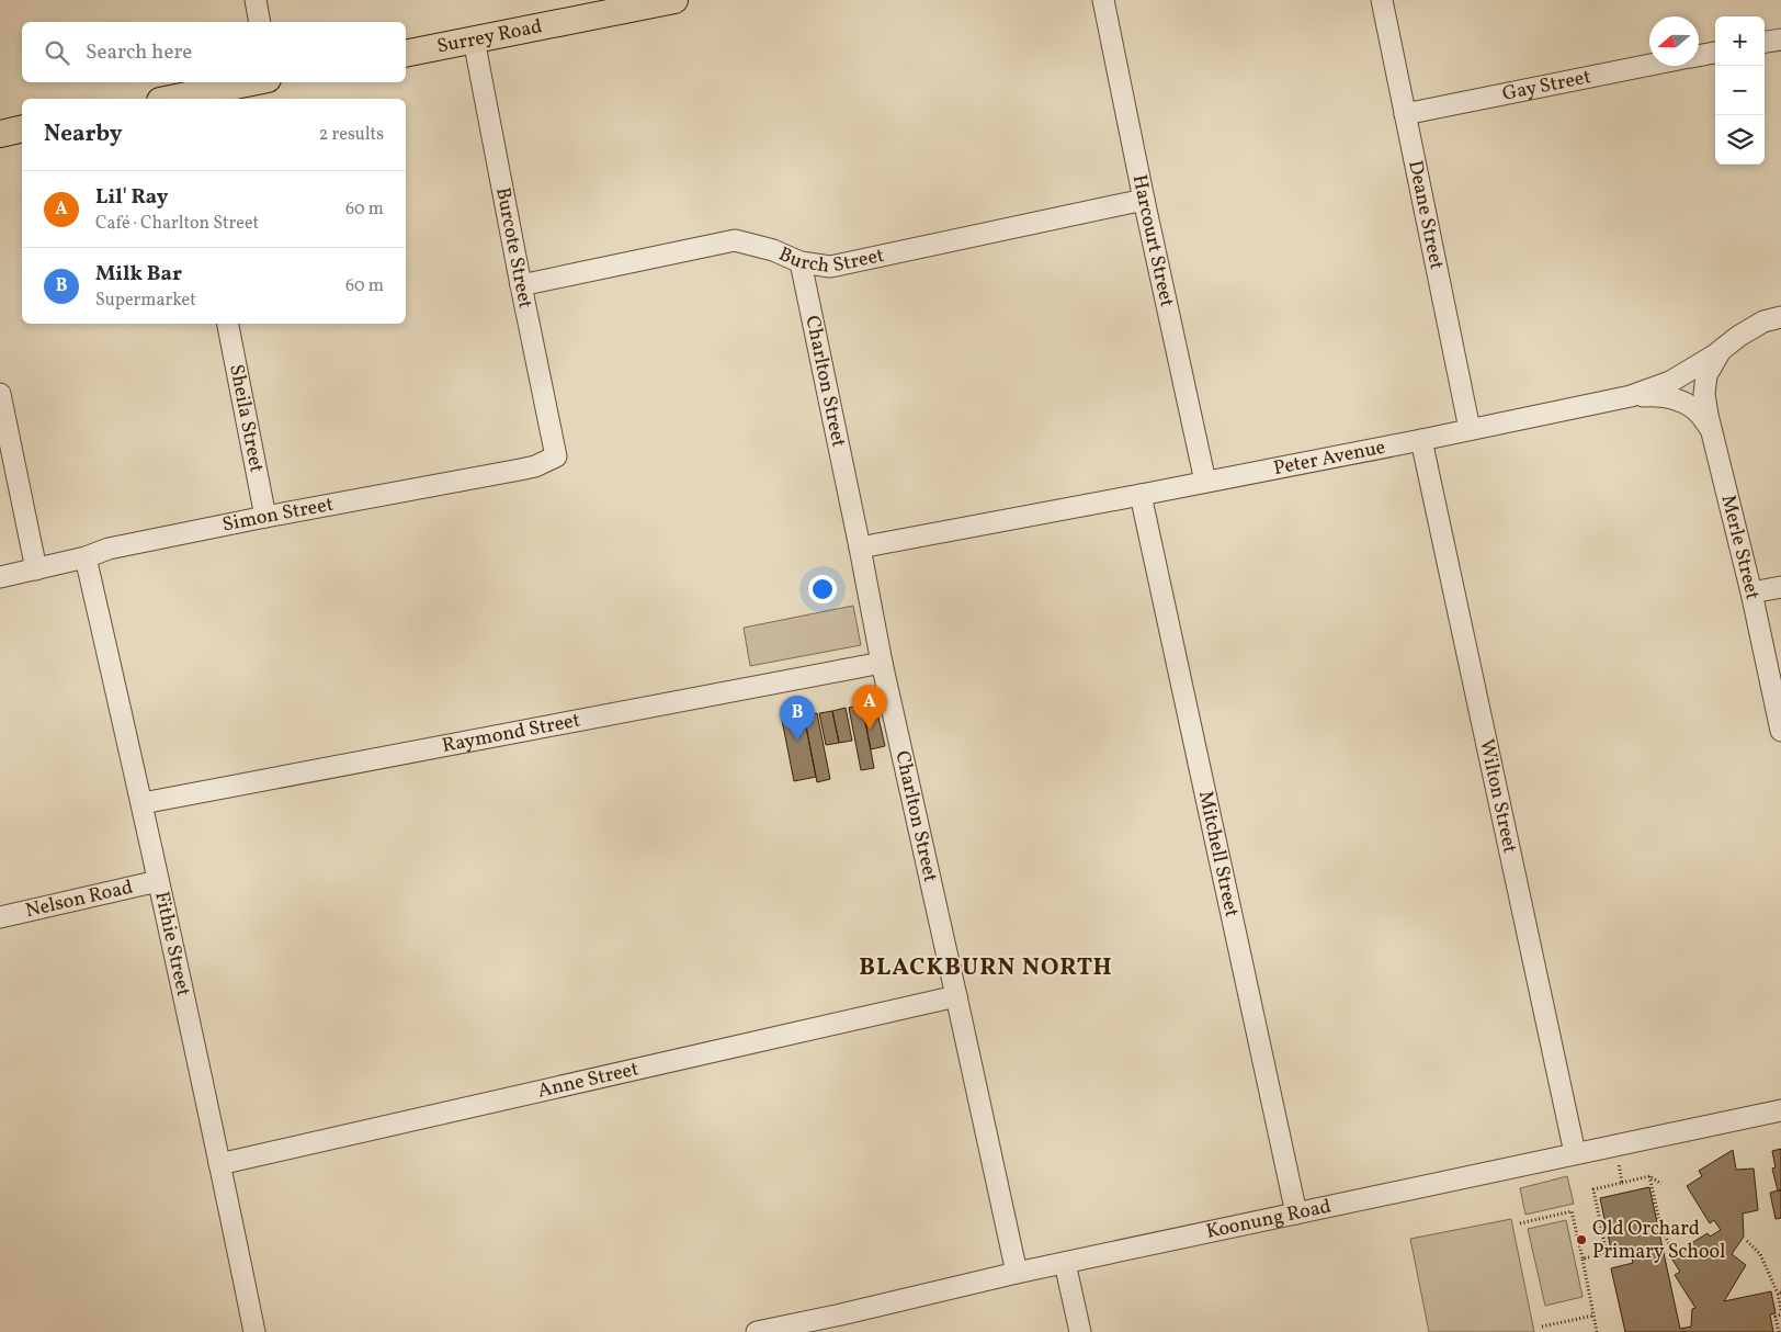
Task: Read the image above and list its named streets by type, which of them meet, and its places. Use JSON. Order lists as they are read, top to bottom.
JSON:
{
  "streets": {
    "main road": ["Surrey Road"],
    "street": [
      "Gay Street",
      "Deane Street",
      "Harcourt Street",
      "Burcote Street",
      "Burch Street",
      "Charlton Street",
      "Sheila Street",
      "Peter Avenue",
      "Simon Street",
      "Merle Street",
      "Raymond Street",
      "Wilton Street",
      "Mitchell Street",
      "Nelson Road",
      "Fithie Street",
      "Anne Street",
      "Koonung Road"
    ]
  },
  "crossings": [
    ["Surrey Road", "Burcote Street"],
    ["Gay Street", "Deane Street"],
    ["Deane Street", "Peter Avenue"],
    ["Harcourt Street", "Burch Street"],
    ["Harcourt Street", "Peter Avenue"],
    ["Burcote Street", "Burch Street"],
    ["Burcote Street", "Simon Street"],
    ["Burch Street", "Charlton Street"],
    ["Charlton Street", "Peter Avenue"],
    ["Charlton Street", "Raymond Street"],
    ["Charlton Street", "Anne Street"],
    ["Charlton Street", "Koonung Road"],
    ["Sheila Street", "Simon Street"],
    ["Peter Avenue", "Merle Street"],
    ["Peter Avenue", "Wilton Street"],
    ["Peter Avenue", "Mitchell Street"],
    ["Simon Street", "Fithie Street"],
    ["Raymond Street", "Fithie Street"],
    ["Wilton Street", "Koonung Road"],
    ["Mitchell Street", "Koonung Road"],
    ["Nelson Road", "Fithie Street"],
    ["Fithie Street", "Anne Street"]
  ],
  "districts": ["BLACKBURN NORTH"],
  "places": ["Old Orchard Primary School"],
  "north": "left",
  "page": {
    "map_buttons": ["+", "−"],
    "search": "Search here",
    "heading": ["Nearby", "2 results"],
    "list": [
      {
        "mark": "A",
        "name": "Lil' Ray",
        "note": "Café · Charlton Street",
        "value": "60 m"
      },
      {
        "mark": "B",
        "name": "Milk Bar",
        "note": "Supermarket",
        "value": "60 m"
      }
    ],
    "pins": ["A", "B"]
  }
}
